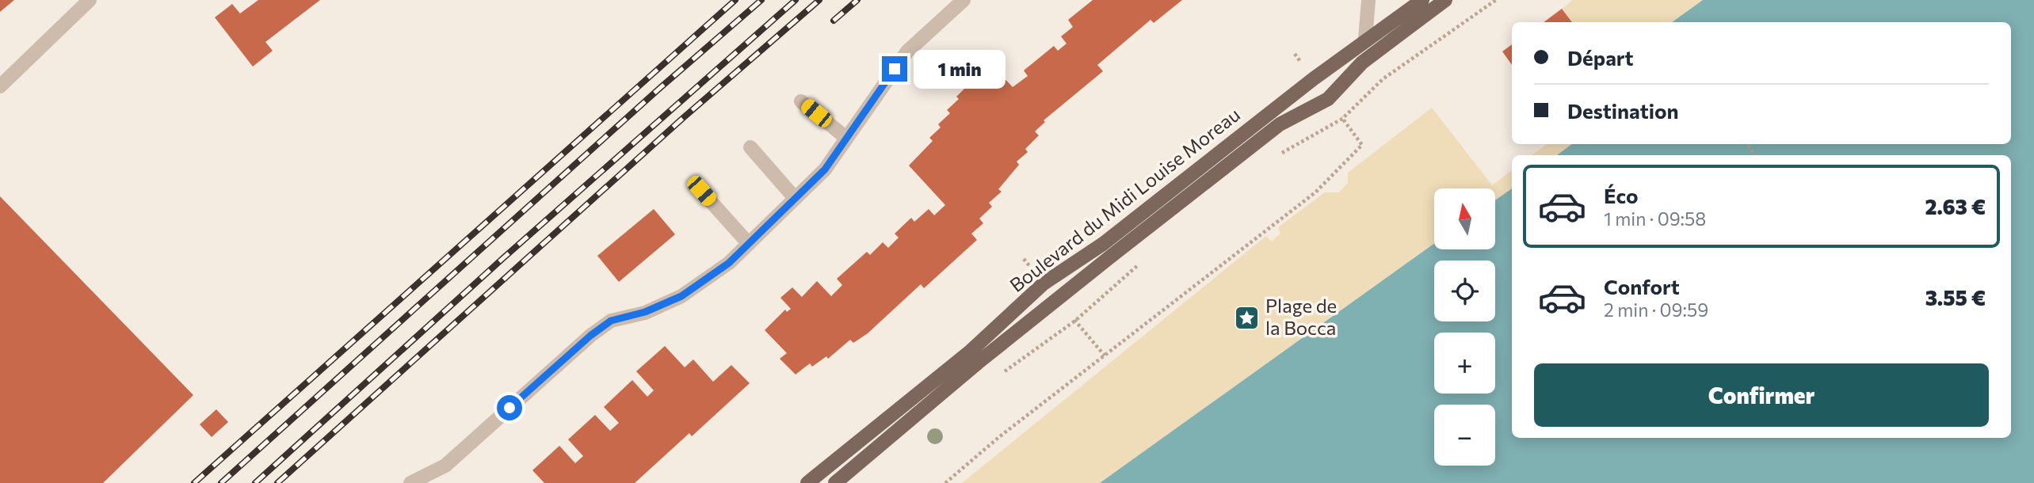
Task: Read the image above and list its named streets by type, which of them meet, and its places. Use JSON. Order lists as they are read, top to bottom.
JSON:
{
  "streets": {
    "main road": ["Boulevard du Midi Louise Moreau"]
  },
  "places": {
    "place": ["Plage de la Bocca"]
  },
  "north": "top",
  "page": {
    "banner": ["Départ", "Destination"],
    "bubble": "1 min",
    "list": [
      {
        "name": "Éco",
        "note": "1 min · 09:58",
        "value": "2.63 €"
      },
      {
        "name": "Confort",
        "note": "2 min · 09:59",
        "value": "3.55 €"
      }
    ],
    "map_buttons": ["+", "−"],
    "buttons": "Confirmer"
  }
}
